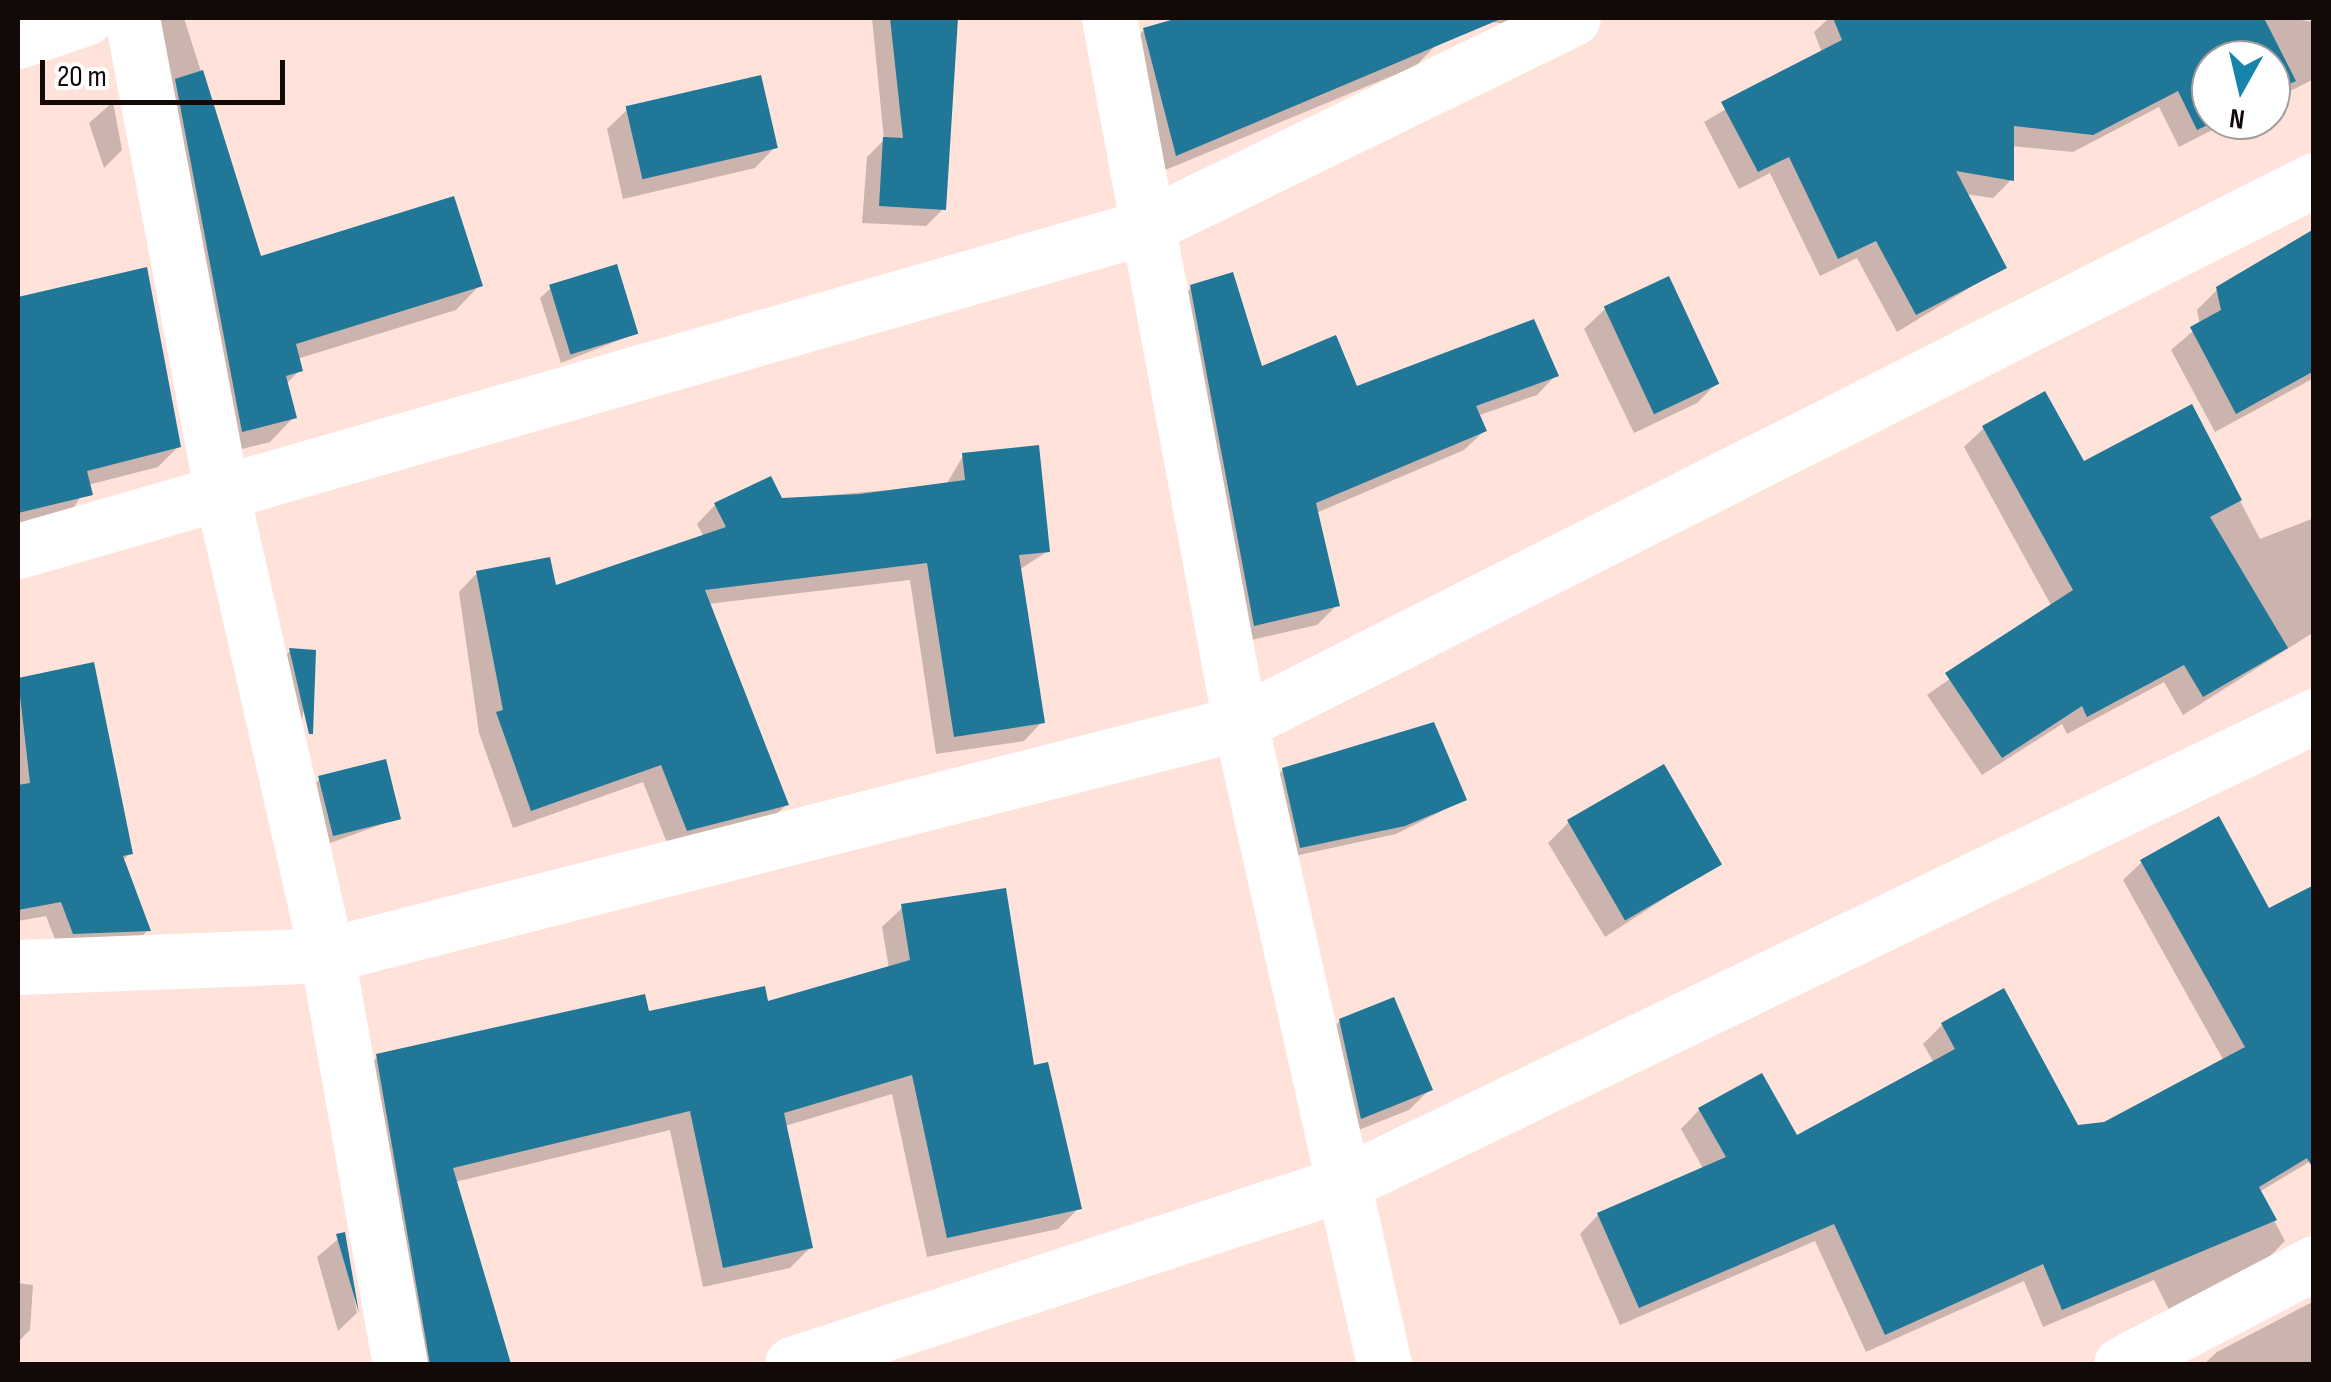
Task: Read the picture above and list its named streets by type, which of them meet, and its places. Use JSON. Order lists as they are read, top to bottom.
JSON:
{
  "scale_bar": "20 m",
  "north": "bottom"
}
